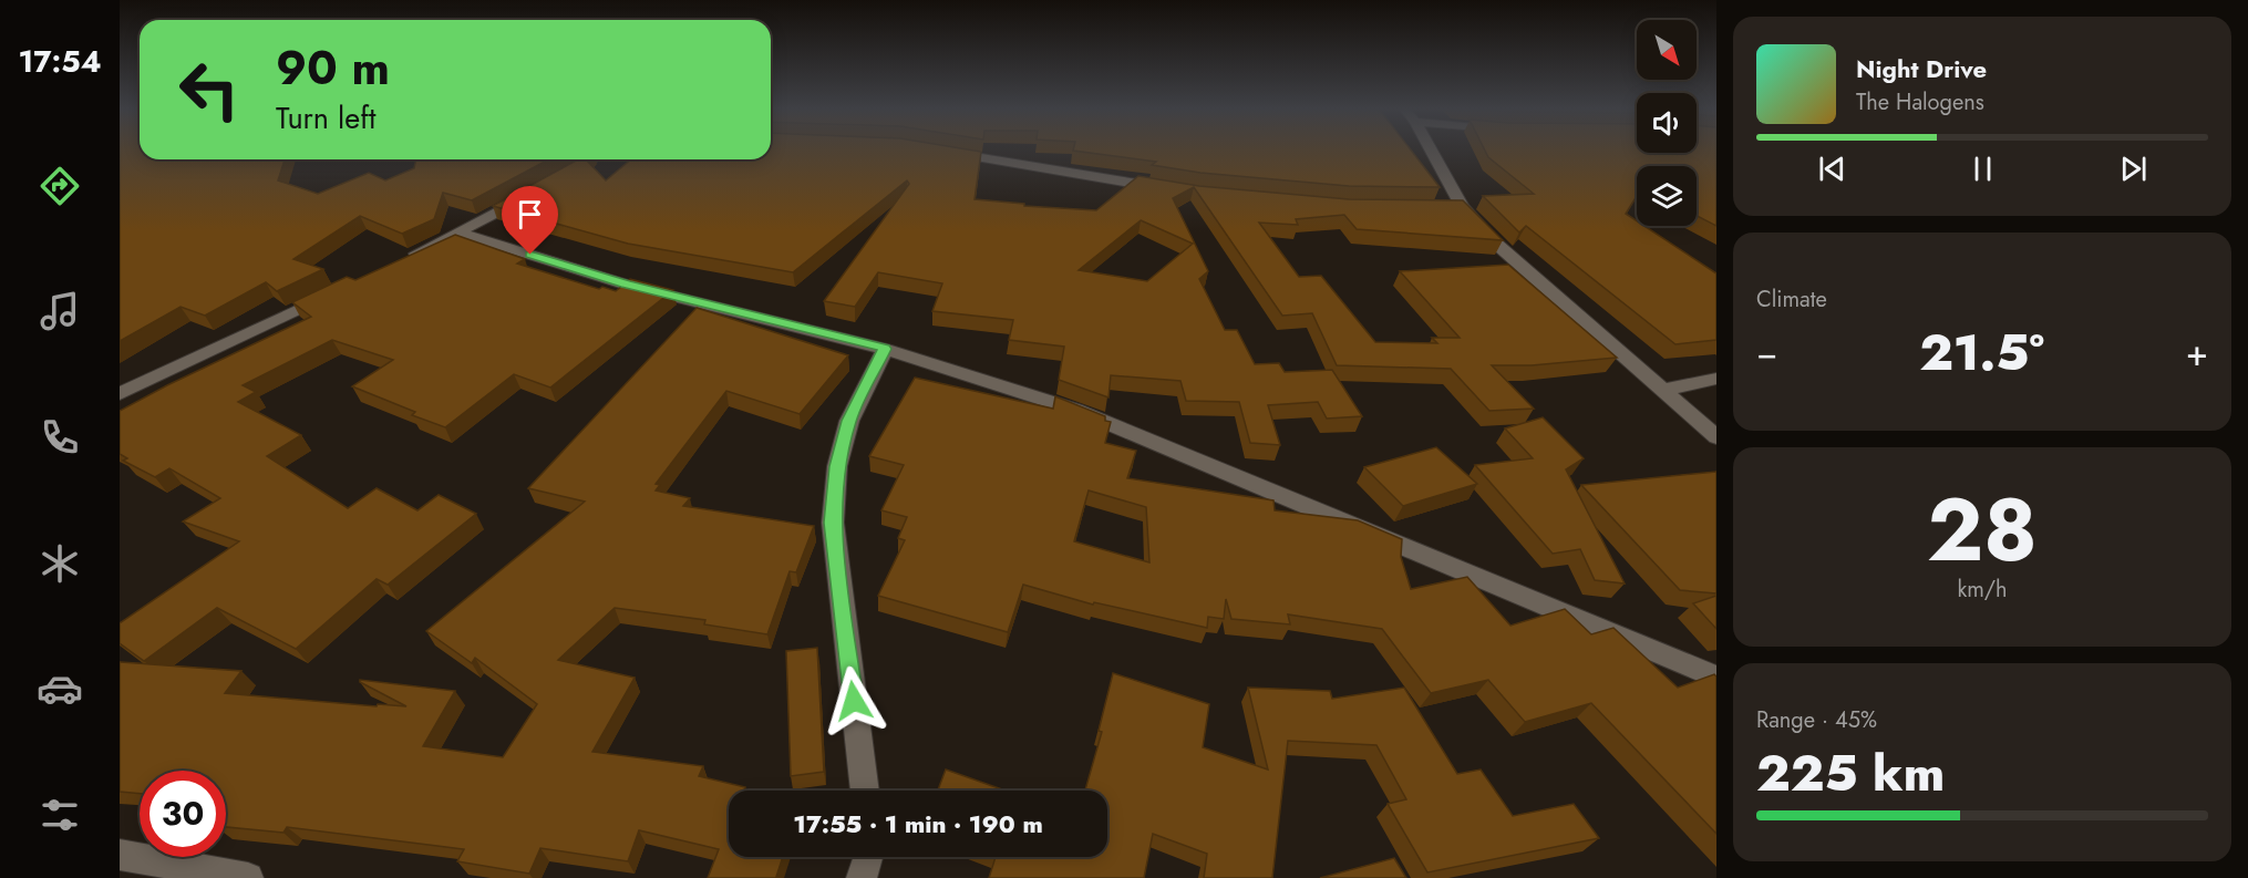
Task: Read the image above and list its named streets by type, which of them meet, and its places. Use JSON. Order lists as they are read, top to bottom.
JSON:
{
  "north": "bottom right",
  "page": {
    "tabs": "17:54",
    "turn": ["90 m", "Turn left"],
    "song": ["Night Drive", "The Halogens"],
    "tile": [
      "Climate",
      ["28", "km/h"],
      ["Range · 45%", "225 km"]
    ],
    "heat": ["−", "21.5°", "+"],
    "limit": "30",
    "trip": "17:55 · 1 min · 190 m"
  }
}
